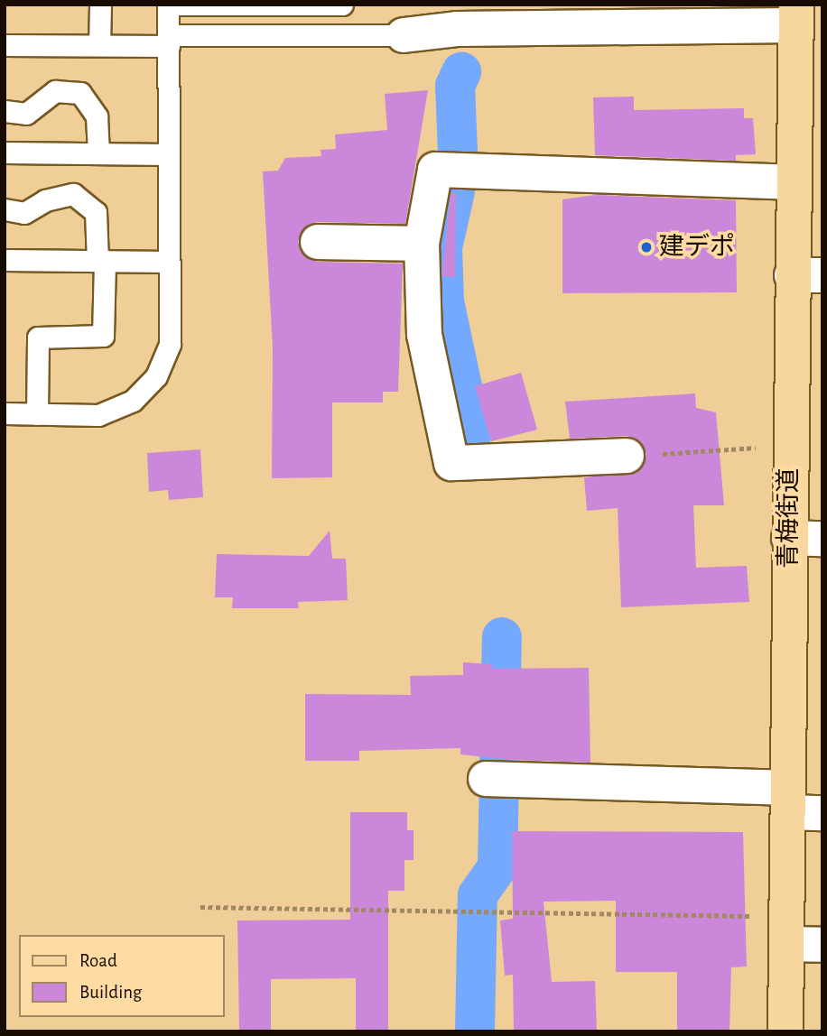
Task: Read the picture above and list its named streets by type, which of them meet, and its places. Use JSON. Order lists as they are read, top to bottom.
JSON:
{
  "streets": {
    "main road": ["青梅街道"]
  },
  "places": ["建デポ"],
  "legend": ["Road", "Building"]
}
